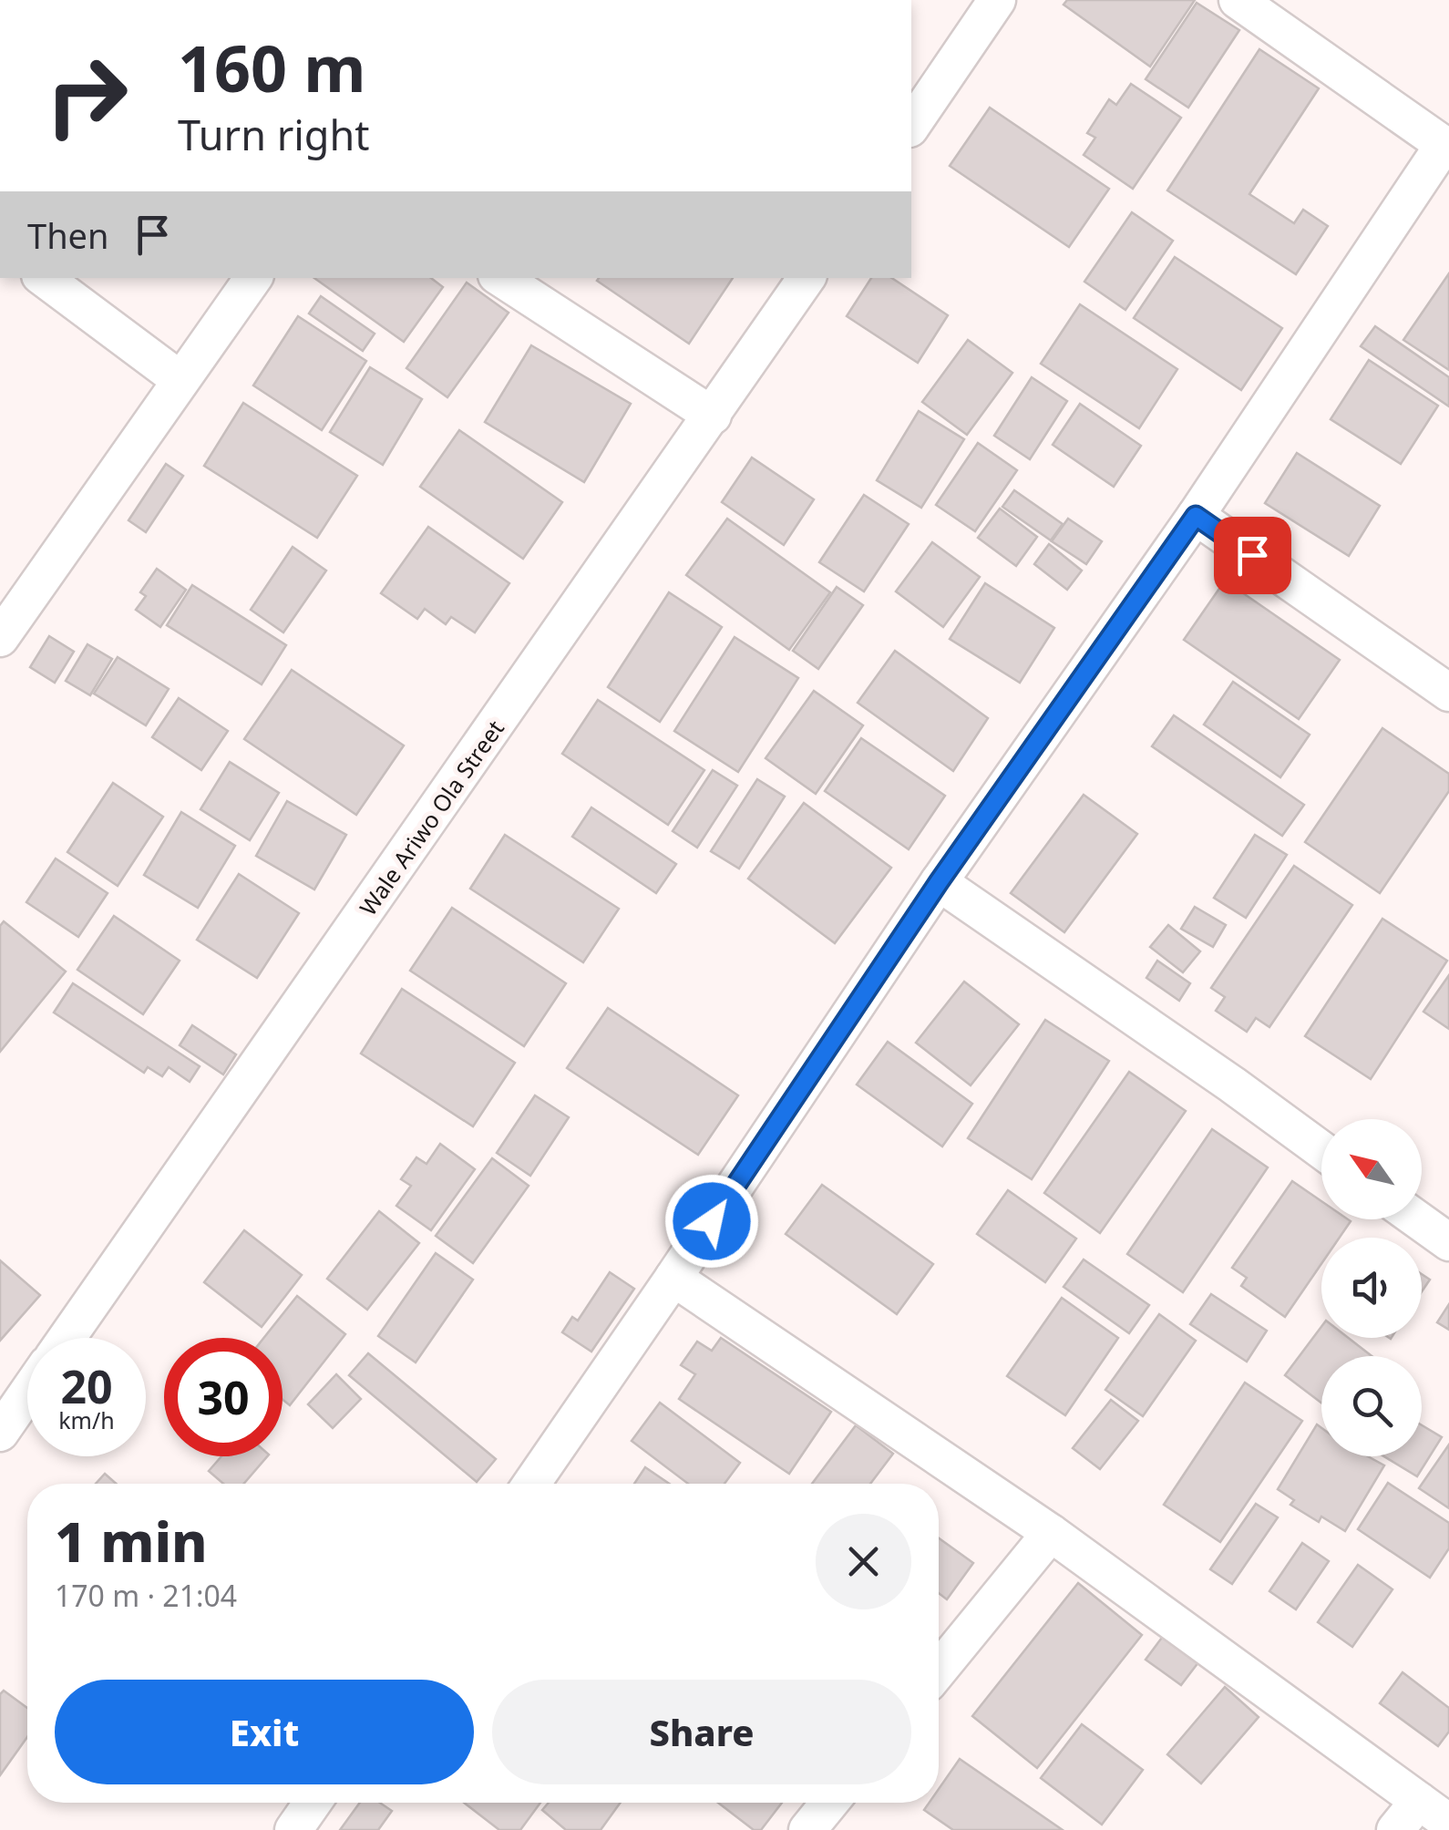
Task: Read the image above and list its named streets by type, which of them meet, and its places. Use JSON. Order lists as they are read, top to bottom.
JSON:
{
  "streets": {
    "street": ["Wale Ariwo Ola Street"]
  },
  "north": "top left",
  "page": {
    "turn": ["160 m", "Turn right"],
    "then": "Then",
    "speed": "20 km/h",
    "limit": "30",
    "heading": ["1 min", "170 m · 21:04"],
    "buttons": ["Exit", "Share"]
  }
}
